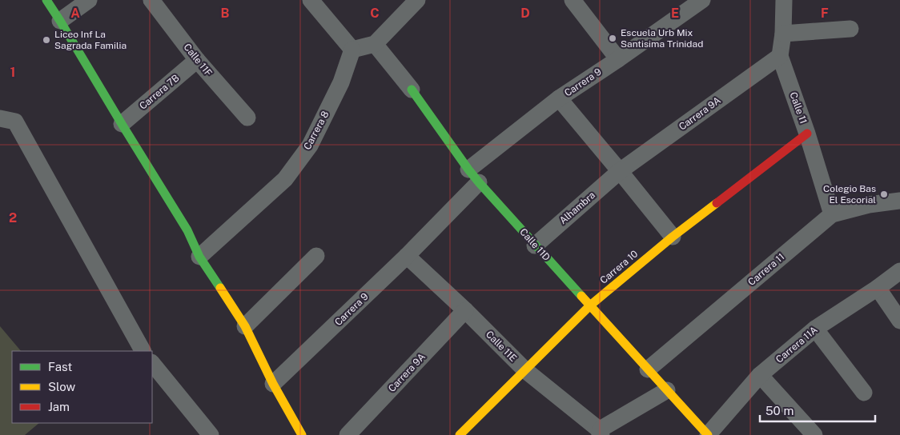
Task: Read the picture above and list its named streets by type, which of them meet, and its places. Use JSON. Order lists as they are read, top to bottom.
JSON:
{
  "streets": {
    "street": [
      "Calle 11F",
      "Carrera 9",
      "Carrera 7B",
      "Calle 11",
      "Carrera 9A",
      "Carrera 8",
      "Alhambra",
      "Calle 11D",
      "Carrera 10",
      "Carrera 11",
      "Carrera 11A",
      "Calle 11E"
    ]
  },
  "crossings": [
    ["Calle 11F", "Carrera 7B"],
    ["Carrera 9", "Calle 11D"],
    ["Carrera 9", "Calle 11E"],
    ["Calle 11", "Carrera 9A"],
    ["Calle 11", "Carrera 10"],
    ["Calle 11", "Carrera 11"],
    ["Carrera 9A", "Alhambra"],
    ["Carrera 9A", "Calle 11E"],
    ["Alhambra", "Calle 11D"],
    ["Calle 11D", "Carrera 10"],
    ["Calle 11D", "Carrera 11"],
    ["Calle 11D", "Carrera 11A"],
    ["Carrera 10", "Calle 11E"]
  ],
  "places": ["Escuela Urb Mix Santisima Trinidad", "Liceo Inf La Sagrada Familia", "Colegio Bas El Escorial"],
  "legend": ["Fast", "Slow", "Jam"],
  "scale_bar": "50 m",
  "grid": {
    "columns": [
      "A",
      "B",
      "C",
      "D",
      "E",
      "F"
    ],
    "rows": ["1", "2"]
  }
}
